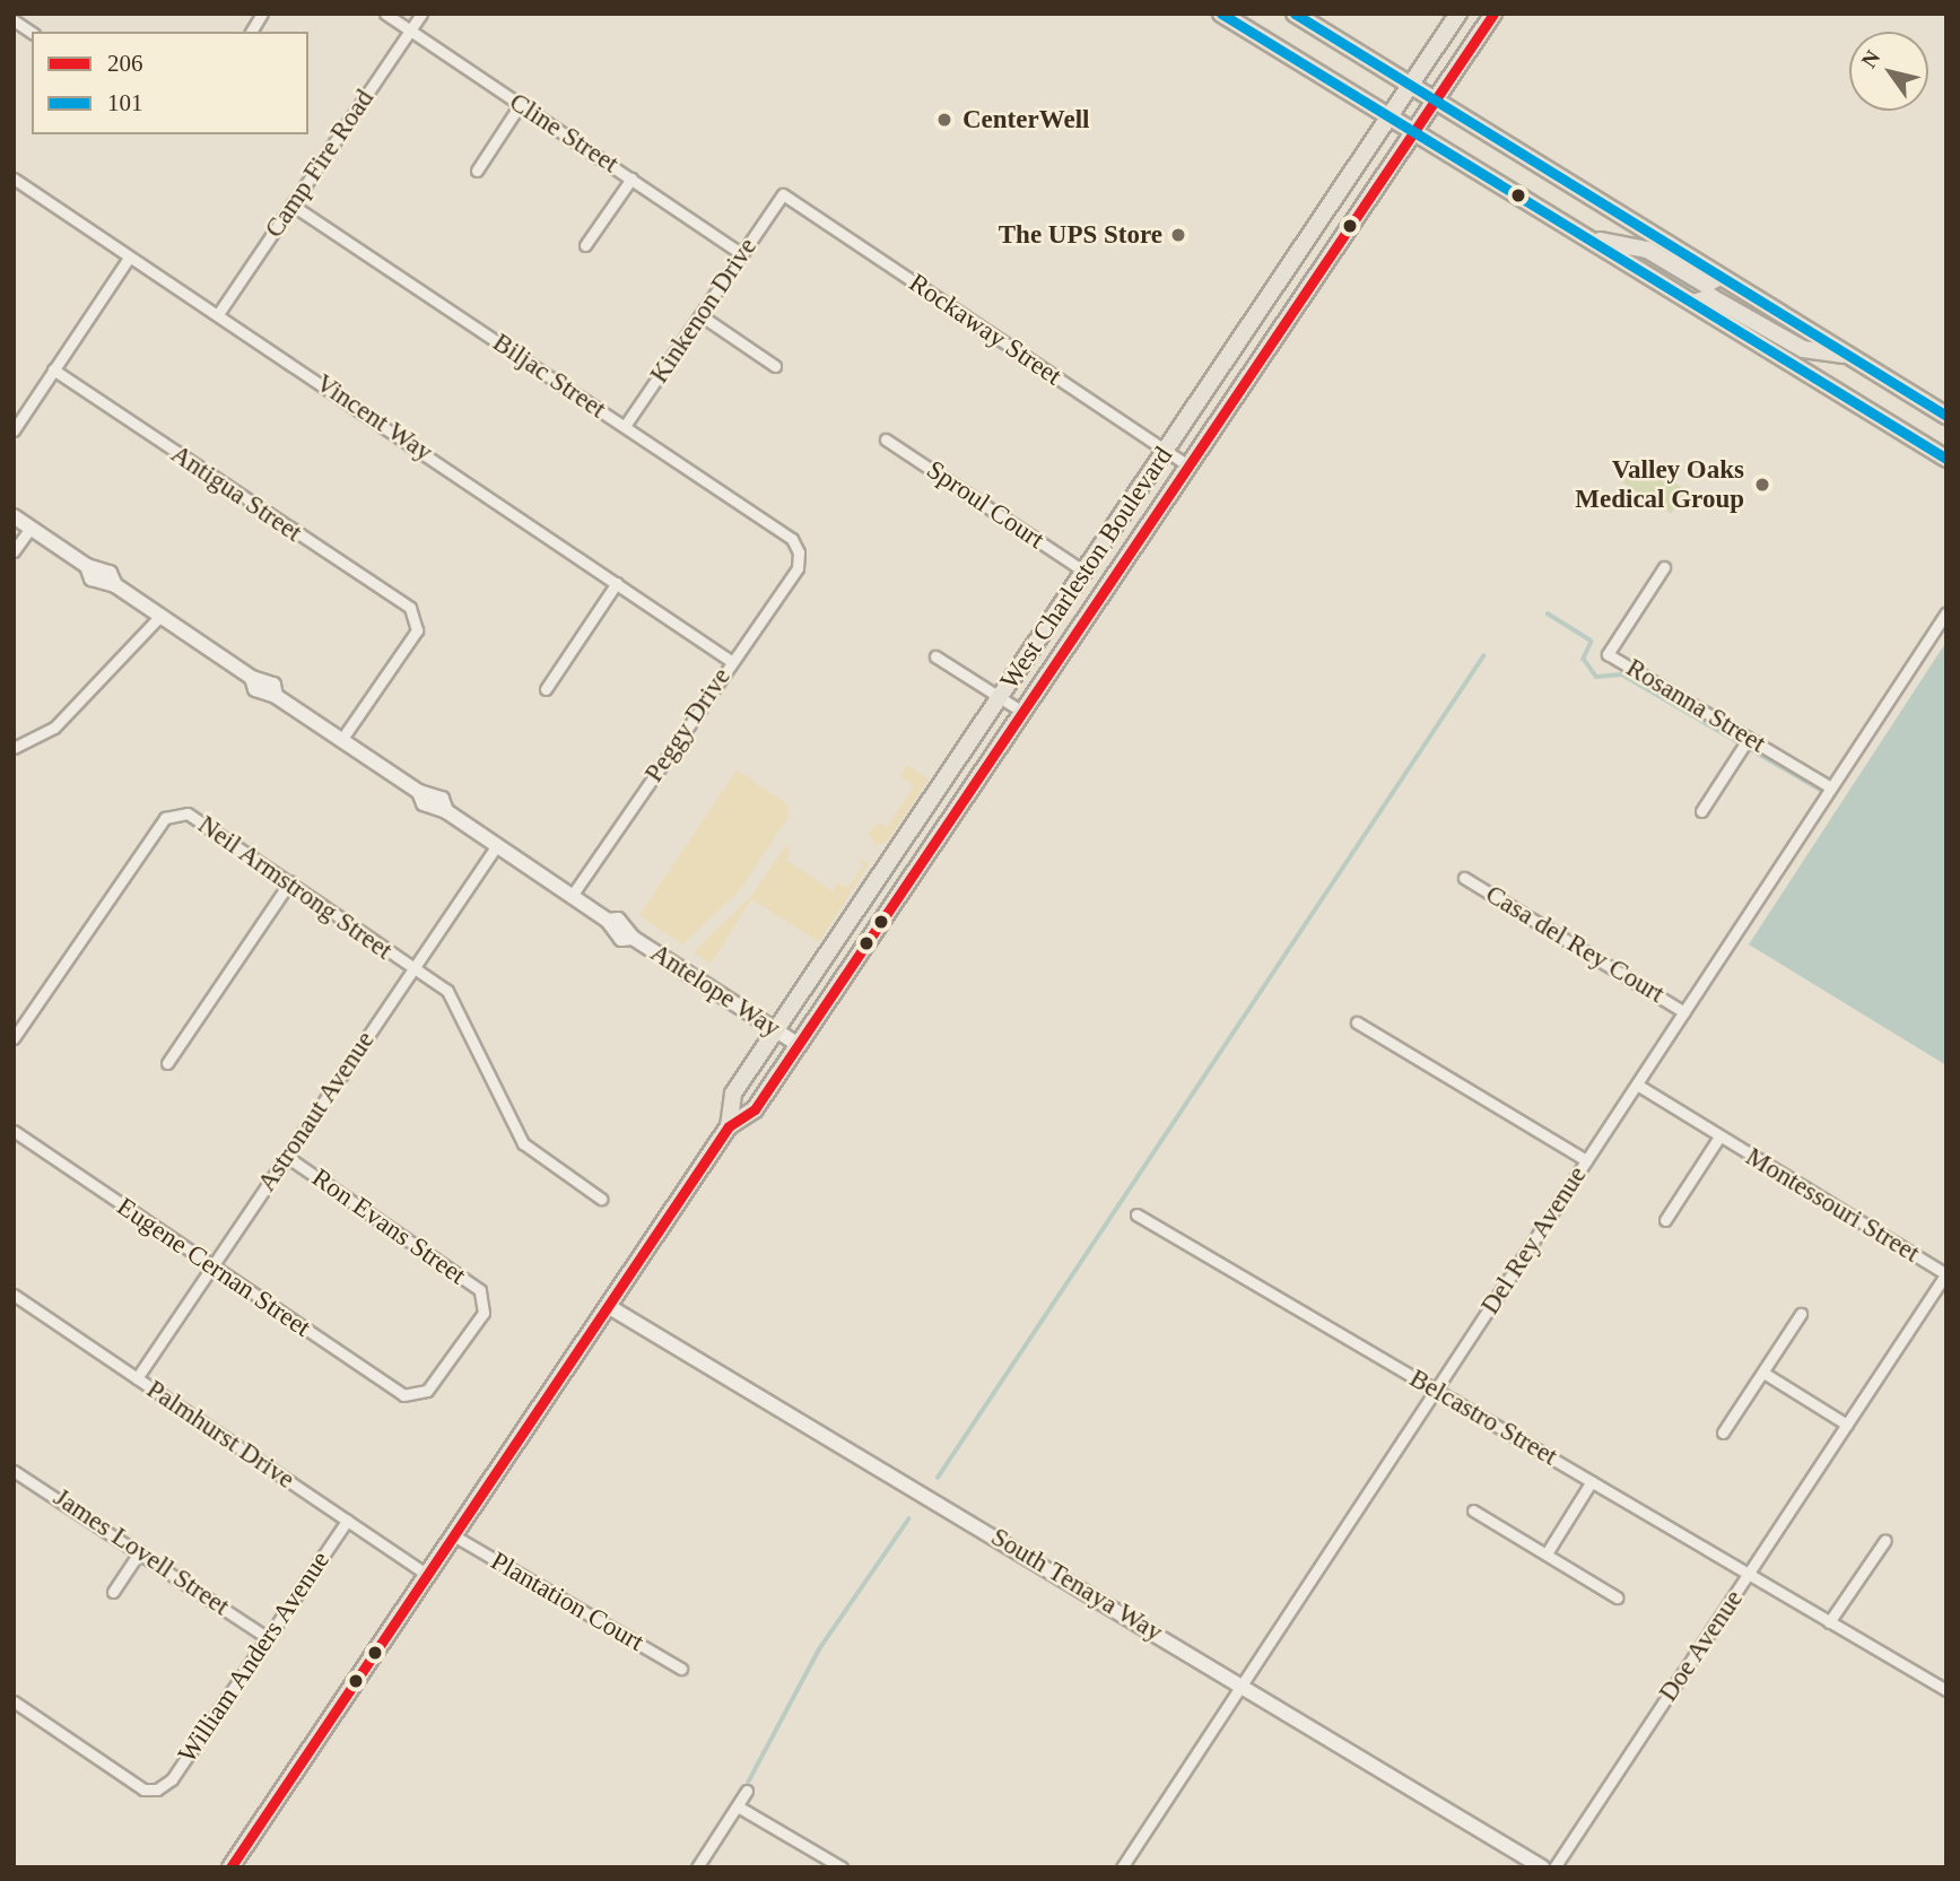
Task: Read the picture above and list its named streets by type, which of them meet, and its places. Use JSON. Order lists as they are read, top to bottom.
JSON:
{
  "streets": {
    "main road": ["West Charleston Boulevard"],
    "street": [
      "Cline Street",
      "Camp Fire Road",
      "Kinkenon Drive",
      "Rockaway Street",
      "Biljac Street",
      "Vincent Way",
      "Antigua Street",
      "Sproul Court",
      "Rosanna Street",
      "Peggy Drive",
      "Neil Armstrong Street",
      "Casa del Rey Court",
      "Antelope Way",
      "Astronaut Avenue",
      "Montessouri Street",
      "Ron Evans Street",
      "Del Rey Avenue",
      "Eugene Cernan Street",
      "Belcastro Street",
      "Palmhurst Drive",
      "James Lovell Street",
      "South Tenaya Way",
      "Plantation Court",
      "Doe Avenue",
      "William Anders Avenue"
    ]
  },
  "crossings": [
    ["Cline Street", "Camp Fire Road"],
    ["Cline Street", "Kinkenon Drive"],
    ["Camp Fire Road", "Biljac Street"],
    ["Camp Fire Road", "Vincent Way"],
    ["Kinkenon Drive", "Rockaway Street"],
    ["Kinkenon Drive", "Biljac Street"],
    ["Rockaway Street", "West Charleston Boulevard"],
    ["Biljac Street", "Peggy Drive"],
    ["Vincent Way", "Peggy Drive"],
    ["Antigua Street", "Antelope Way"],
    ["Sproul Court", "West Charleston Boulevard"],
    ["West Charleston Boulevard", "Antelope Way"],
    ["West Charleston Boulevard", "Palmhurst Drive"],
    ["West Charleston Boulevard", "South Tenaya Way"],
    ["West Charleston Boulevard", "Plantation Court"],
    ["Rosanna Street", "Del Rey Avenue"],
    ["Peggy Drive", "Antelope Way"],
    ["Neil Armstrong Street", "Astronaut Avenue"],
    ["Casa del Rey Court", "Del Rey Avenue"],
    ["Antelope Way", "Astronaut Avenue"],
    ["Astronaut Avenue", "Ron Evans Street"],
    ["Astronaut Avenue", "Eugene Cernan Street"],
    ["Astronaut Avenue", "Palmhurst Drive"],
    ["Montessouri Street", "Del Rey Avenue"],
    ["Montessouri Street", "Doe Avenue"],
    ["Ron Evans Street", "Eugene Cernan Street"],
    ["Del Rey Avenue", "Belcastro Street"],
    ["Del Rey Avenue", "South Tenaya Way"],
    ["Belcastro Street", "Doe Avenue"],
    ["Palmhurst Drive", "William Anders Avenue"],
    ["James Lovell Street", "William Anders Avenue"]
  ],
  "places": ["CenterWell", "The UPS Store", "Valley Oaks Medical Group"],
  "lines": ["transit line 206", "transit line 101"],
  "legend": ["206", "101"],
  "north": "top left"
}
